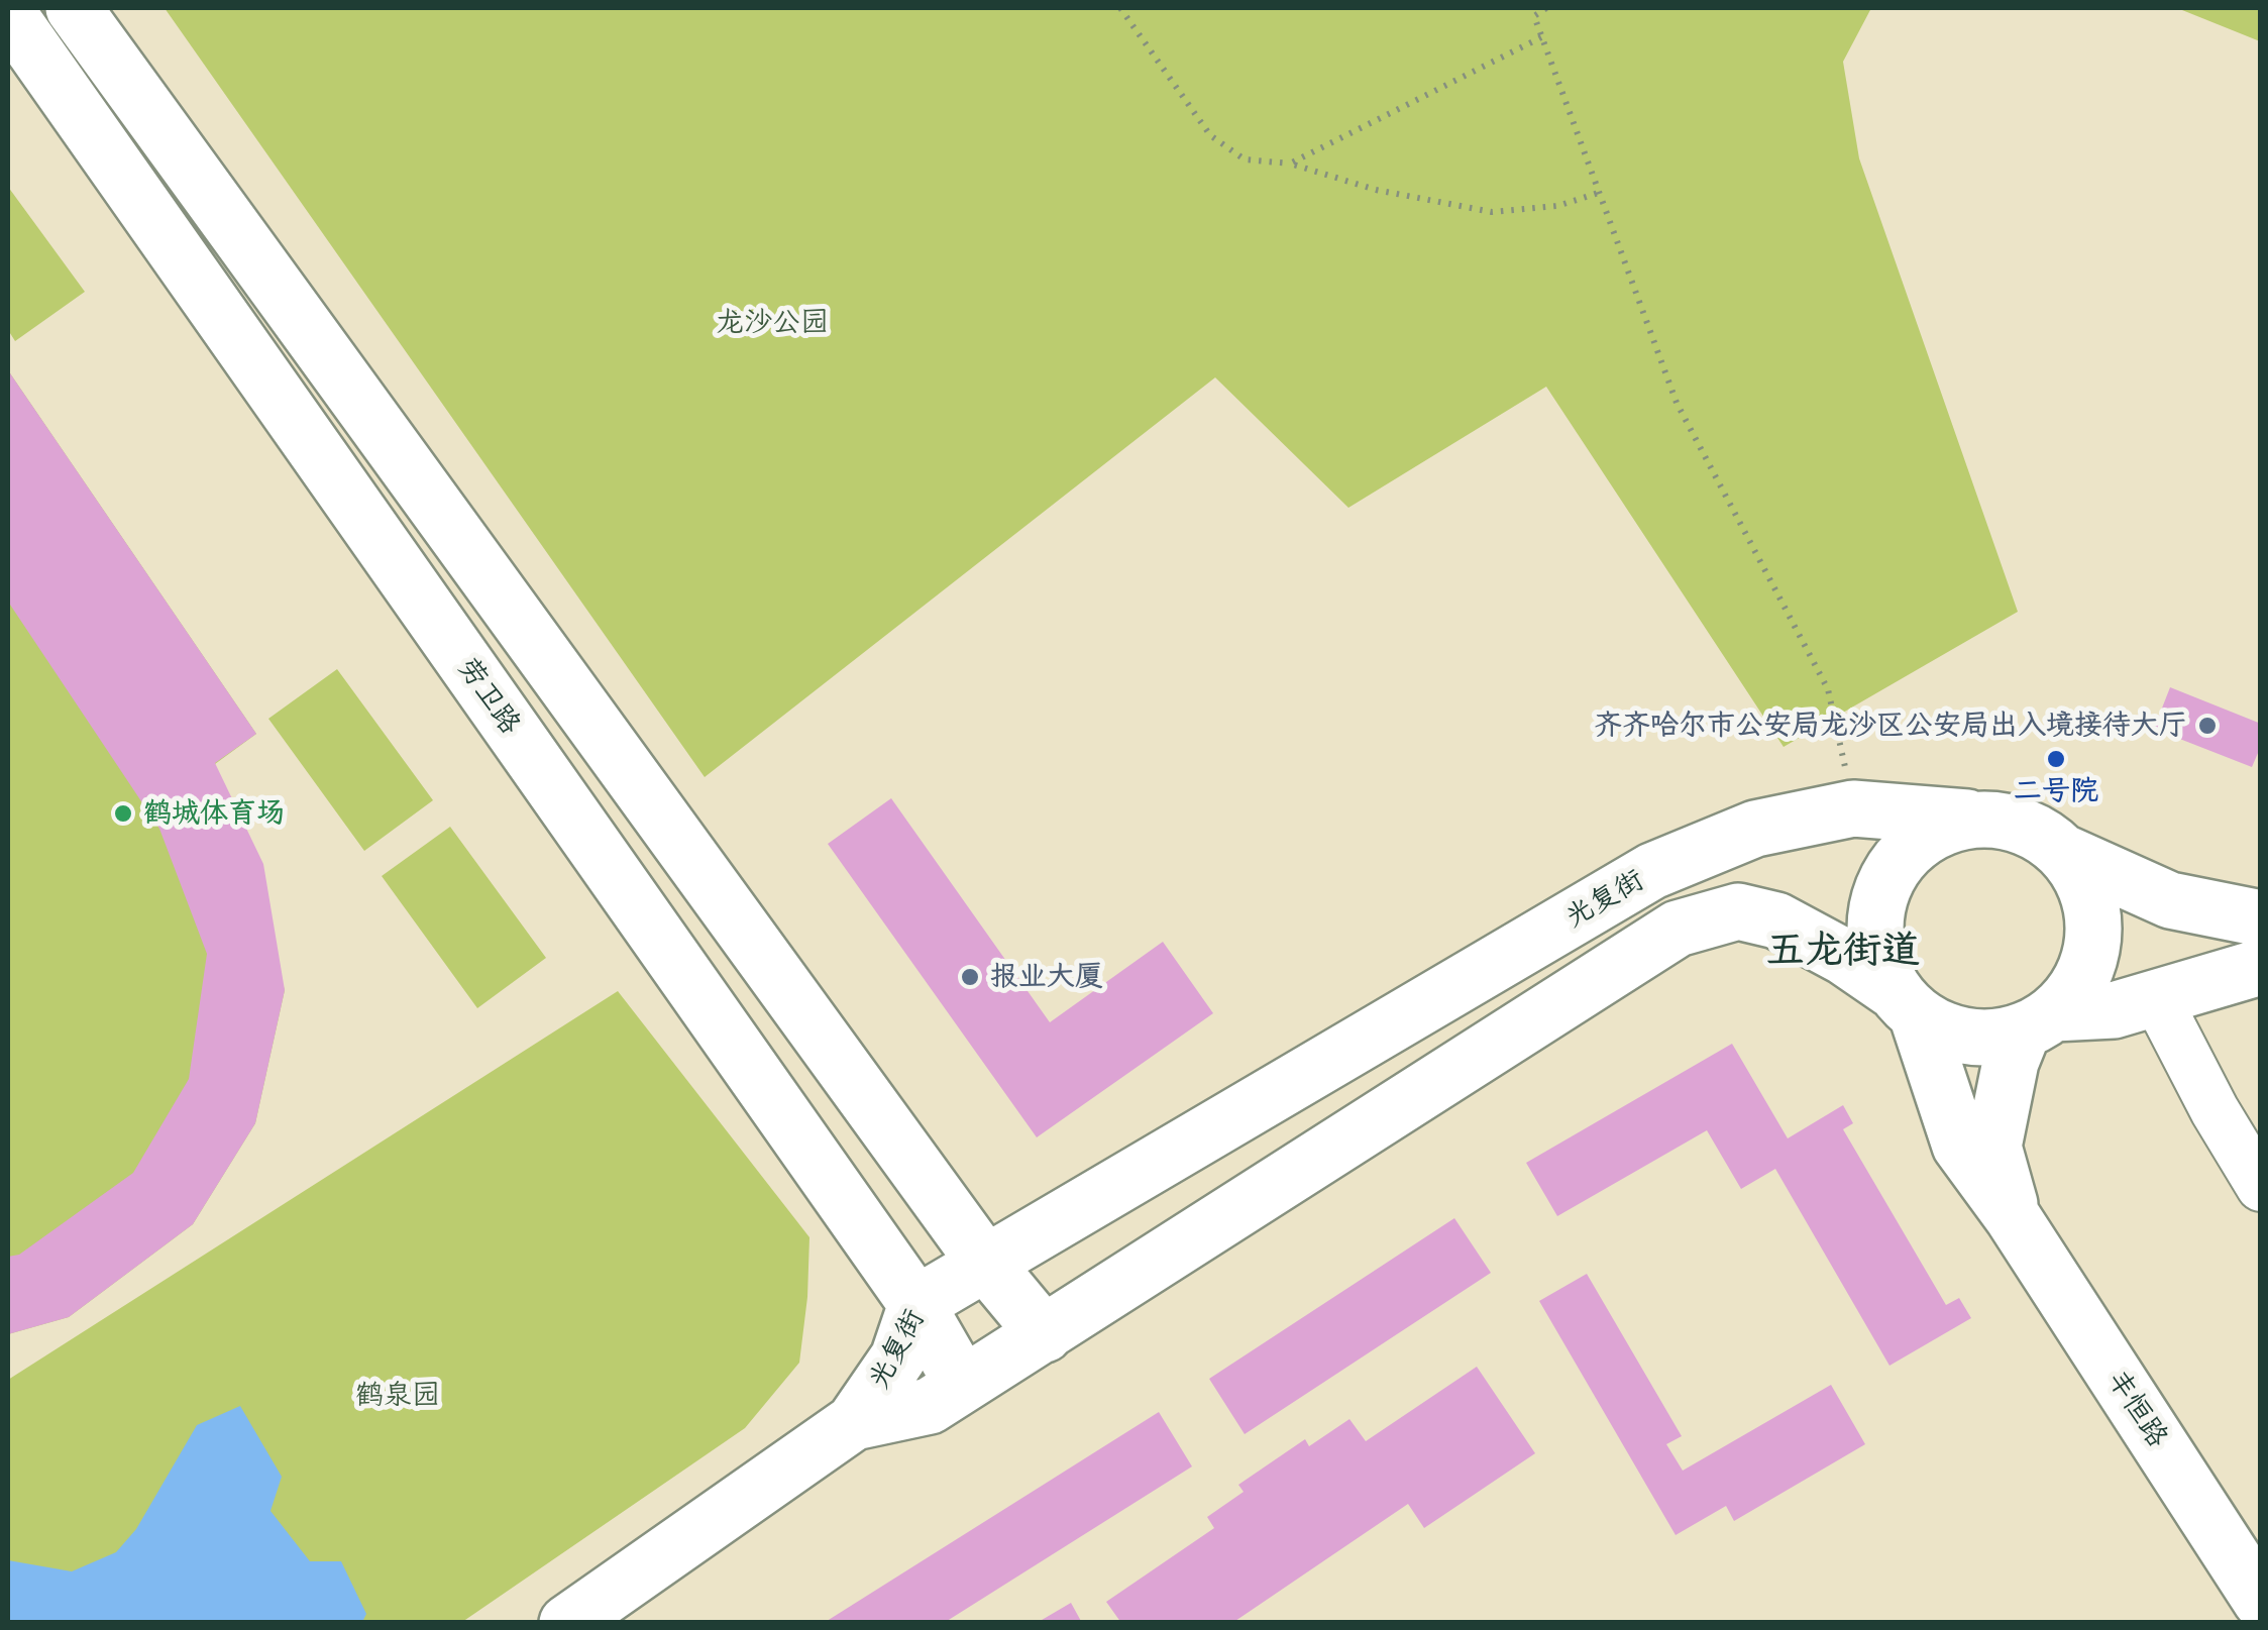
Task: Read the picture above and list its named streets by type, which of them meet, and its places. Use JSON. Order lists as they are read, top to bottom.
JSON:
{
  "streets": {
    "main road": ["劳卫路", "光复街", "丰恒路"]
  },
  "crossings": [
    ["劳卫路", "光复街"]
  ],
  "districts": ["五龙街道"],
  "parks": ["龙沙公园", "鹤泉园"],
  "places": [
    "齐齐哈尔市公安局龙沙区公安局出入境接待大厅",
    "二号院",
    "鹤城体育场",
    "报业大厦"
  ]
}
